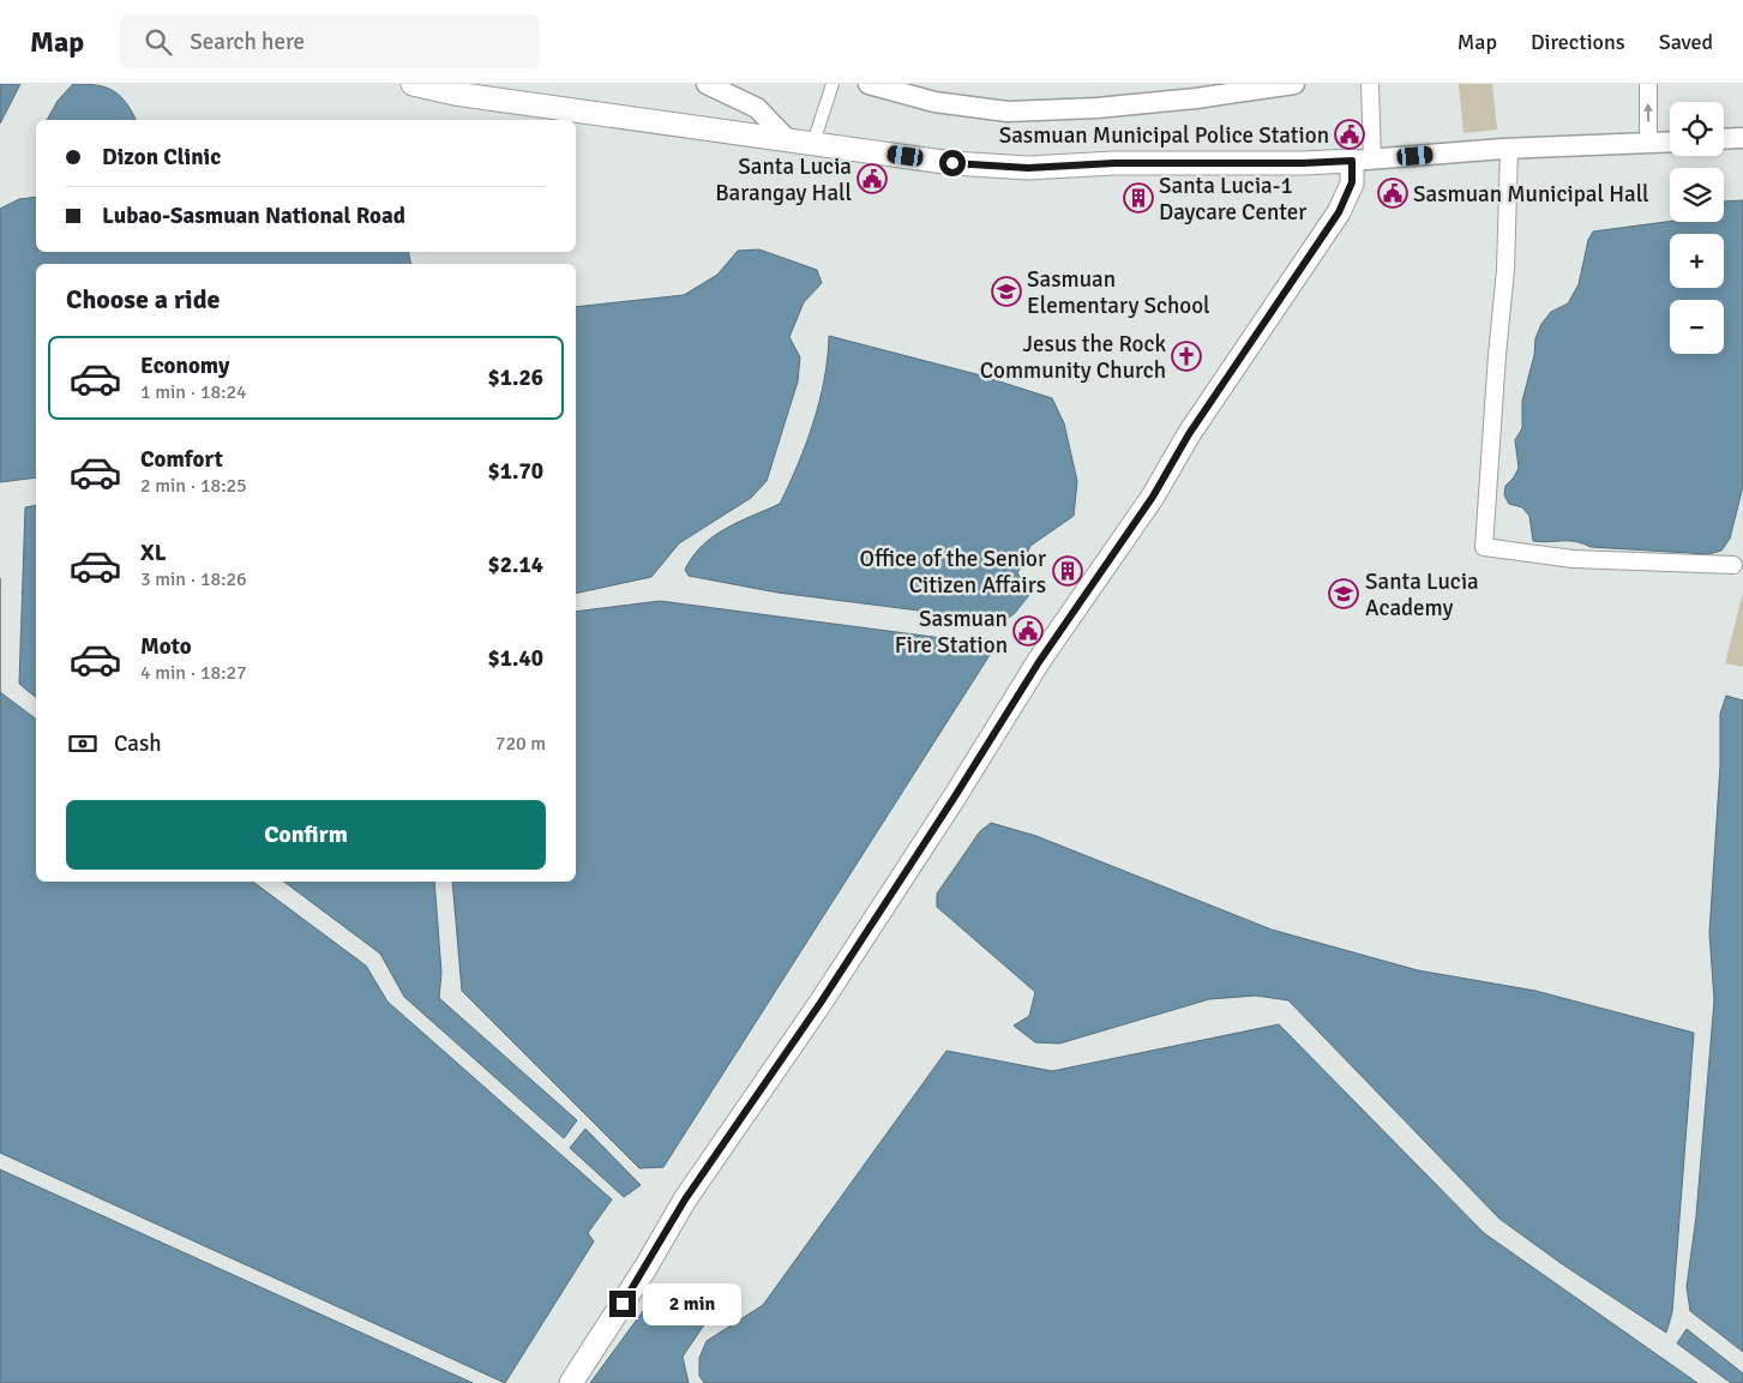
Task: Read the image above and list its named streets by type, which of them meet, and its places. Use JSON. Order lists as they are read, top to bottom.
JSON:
{
  "places": {
    "public building": [
      "Sasmuan Municipal Police Station",
      "Santa Lucia Barangay Hall",
      "Sasmuan Municipal Hall",
      "Sasmuan Fire Station"
    ],
    "building": ["Santa Lucia-1 Daycare Center", "Office of the Senior Citizen Affairs"],
    "school or university": ["Sasmuan Elementary School", "Santa Lucia Academy"],
    "church": ["Jesus the Rock Community Church"]
  },
  "page": {
    "header": "Map",
    "search": "Search here",
    "nav": ["Map", "Directions", "Saved"],
    "map_buttons": ["+", "−"],
    "banner": ["Dizon Clinic", "Lubao-Sasmuan National Road"],
    "heading": "Choose a ride",
    "list": [
      {
        "name": "Economy",
        "note": "1 min · 18:24",
        "value": "$1.26"
      },
      {
        "name": "Comfort",
        "note": "2 min · 18:25",
        "value": "$1.70"
      },
      {
        "name": "XL",
        "note": "3 min · 18:26",
        "value": "$2.14"
      },
      {
        "name": "Moto",
        "note": "4 min · 18:27",
        "value": "$1.40"
      }
    ],
    "pay": ["Cash", "720 m"],
    "buttons": "Confirm",
    "bubble": "2 min"
  }
}
